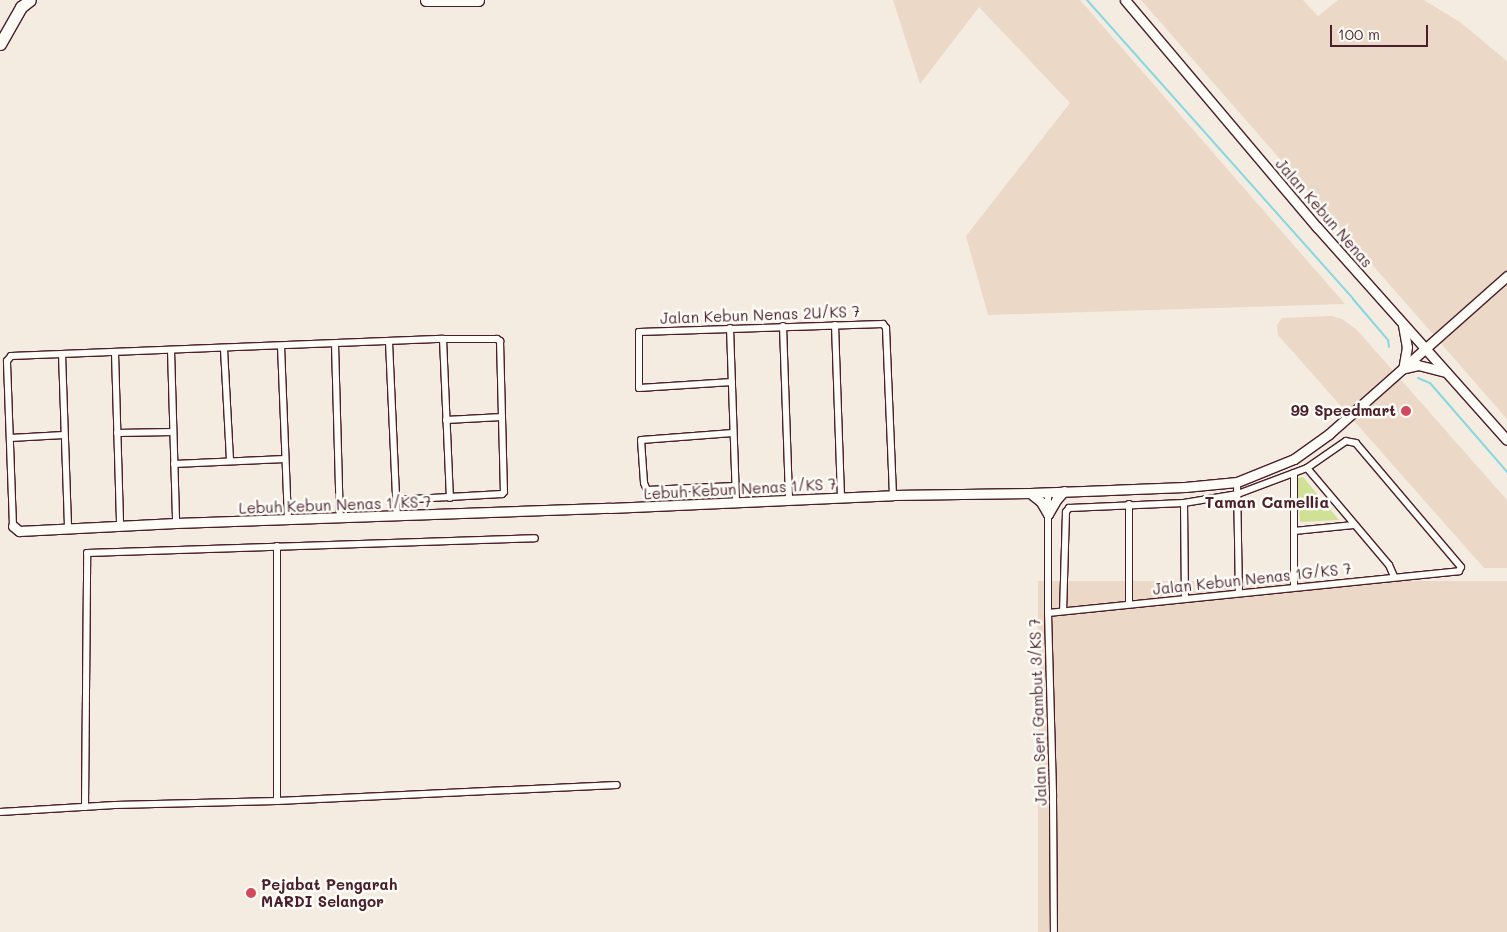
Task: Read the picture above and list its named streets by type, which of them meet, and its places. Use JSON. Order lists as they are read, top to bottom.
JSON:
{
  "streets": {
    "street": [
      "Jalan Kebun Nenas",
      "Jalan Kebun Nenas 2U/KS 7",
      "Lebuh Kebun Nenas 1/KS 7",
      "Jalan Kebun Nenas 1G/KS 7",
      "Jalan Seri Gambut 3/KS 7"
    ]
  },
  "crossings": [
    ["Jalan Kebun Nenas", "Lebuh Kebun Nenas 1/KS 7"],
    ["Jalan Kebun Nenas 2U/KS 7", "Lebuh Kebun Nenas 1/KS 7"],
    ["Lebuh Kebun Nenas 1/KS 7", "Jalan Seri Gambut 3/KS 7"],
    ["Jalan Kebun Nenas 1G/KS 7", "Jalan Seri Gambut 3/KS 7"]
  ],
  "districts": ["Taman Camellia"],
  "places": ["99 Speedmart", "Pejabat Pengarah MARDI Selangor"],
  "scale_bar": "100 m"
}
